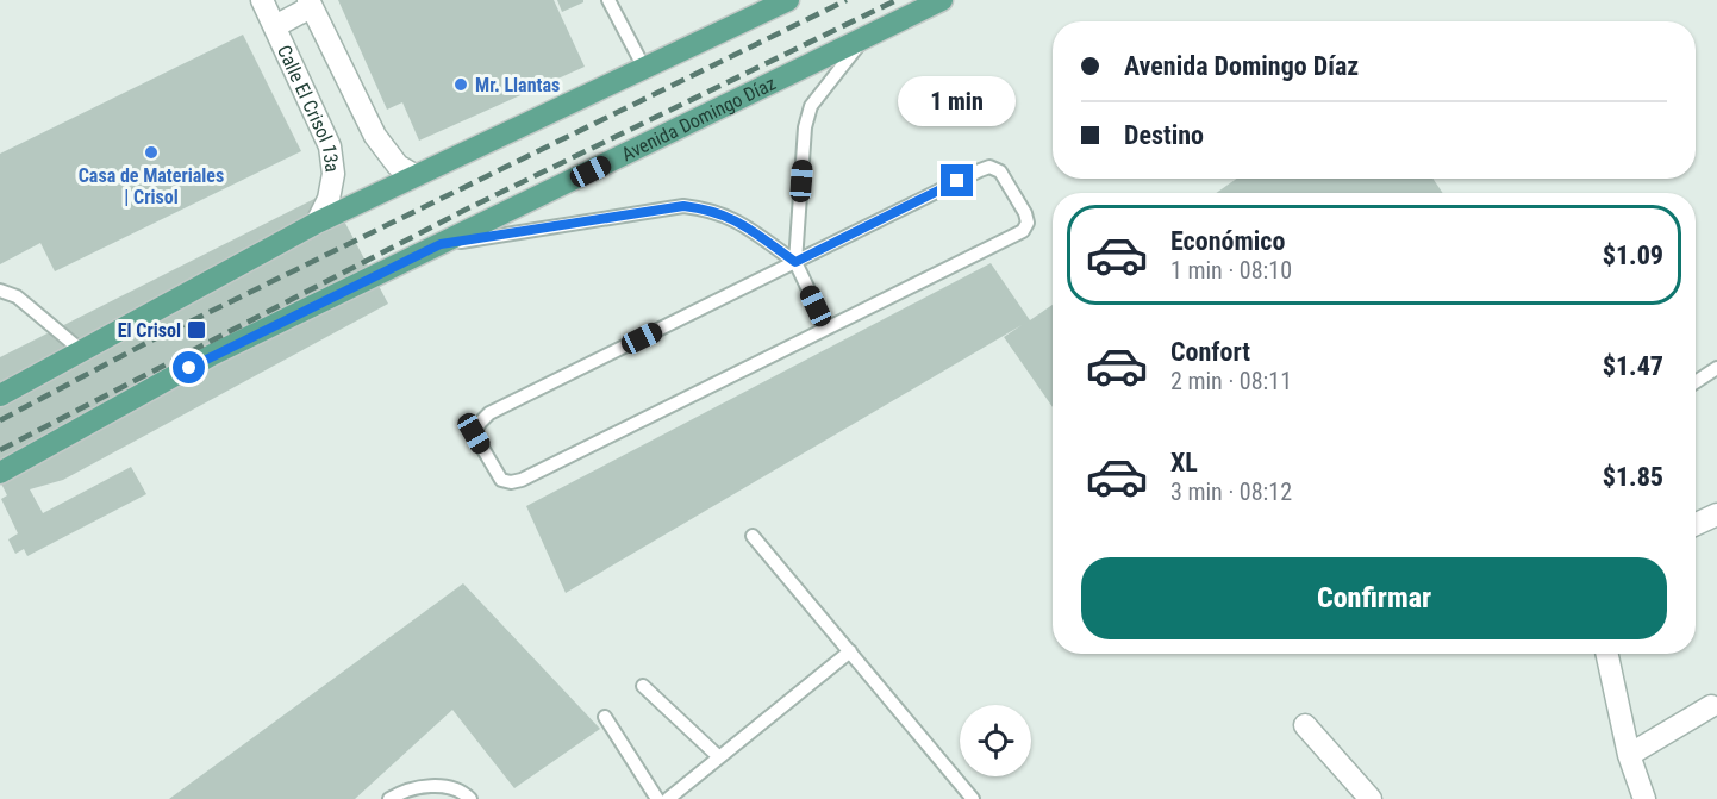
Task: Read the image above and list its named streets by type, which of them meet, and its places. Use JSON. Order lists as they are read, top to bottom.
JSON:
{
  "streets": {
    "main road": ["Avenida Domingo Díaz"],
    "street": ["Calle El Crisol 13a"]
  },
  "places": {
    "other": ["Mr. Llantas", "Casa de Materiales | Crisol"],
    "transit": ["El Crisol"]
  },
  "page": {
    "banner": ["Avenida Domingo Díaz", "Destino"],
    "bubble": "1 min",
    "list": [
      {
        "name": "Económico",
        "note": "1 min · 08:10",
        "value": "$1.09"
      },
      {
        "name": "Confort",
        "note": "2 min · 08:11",
        "value": "$1.47"
      },
      {
        "name": "XL",
        "note": "3 min · 08:12",
        "value": "$1.85"
      }
    ],
    "buttons": "Confirmar"
  }
}
